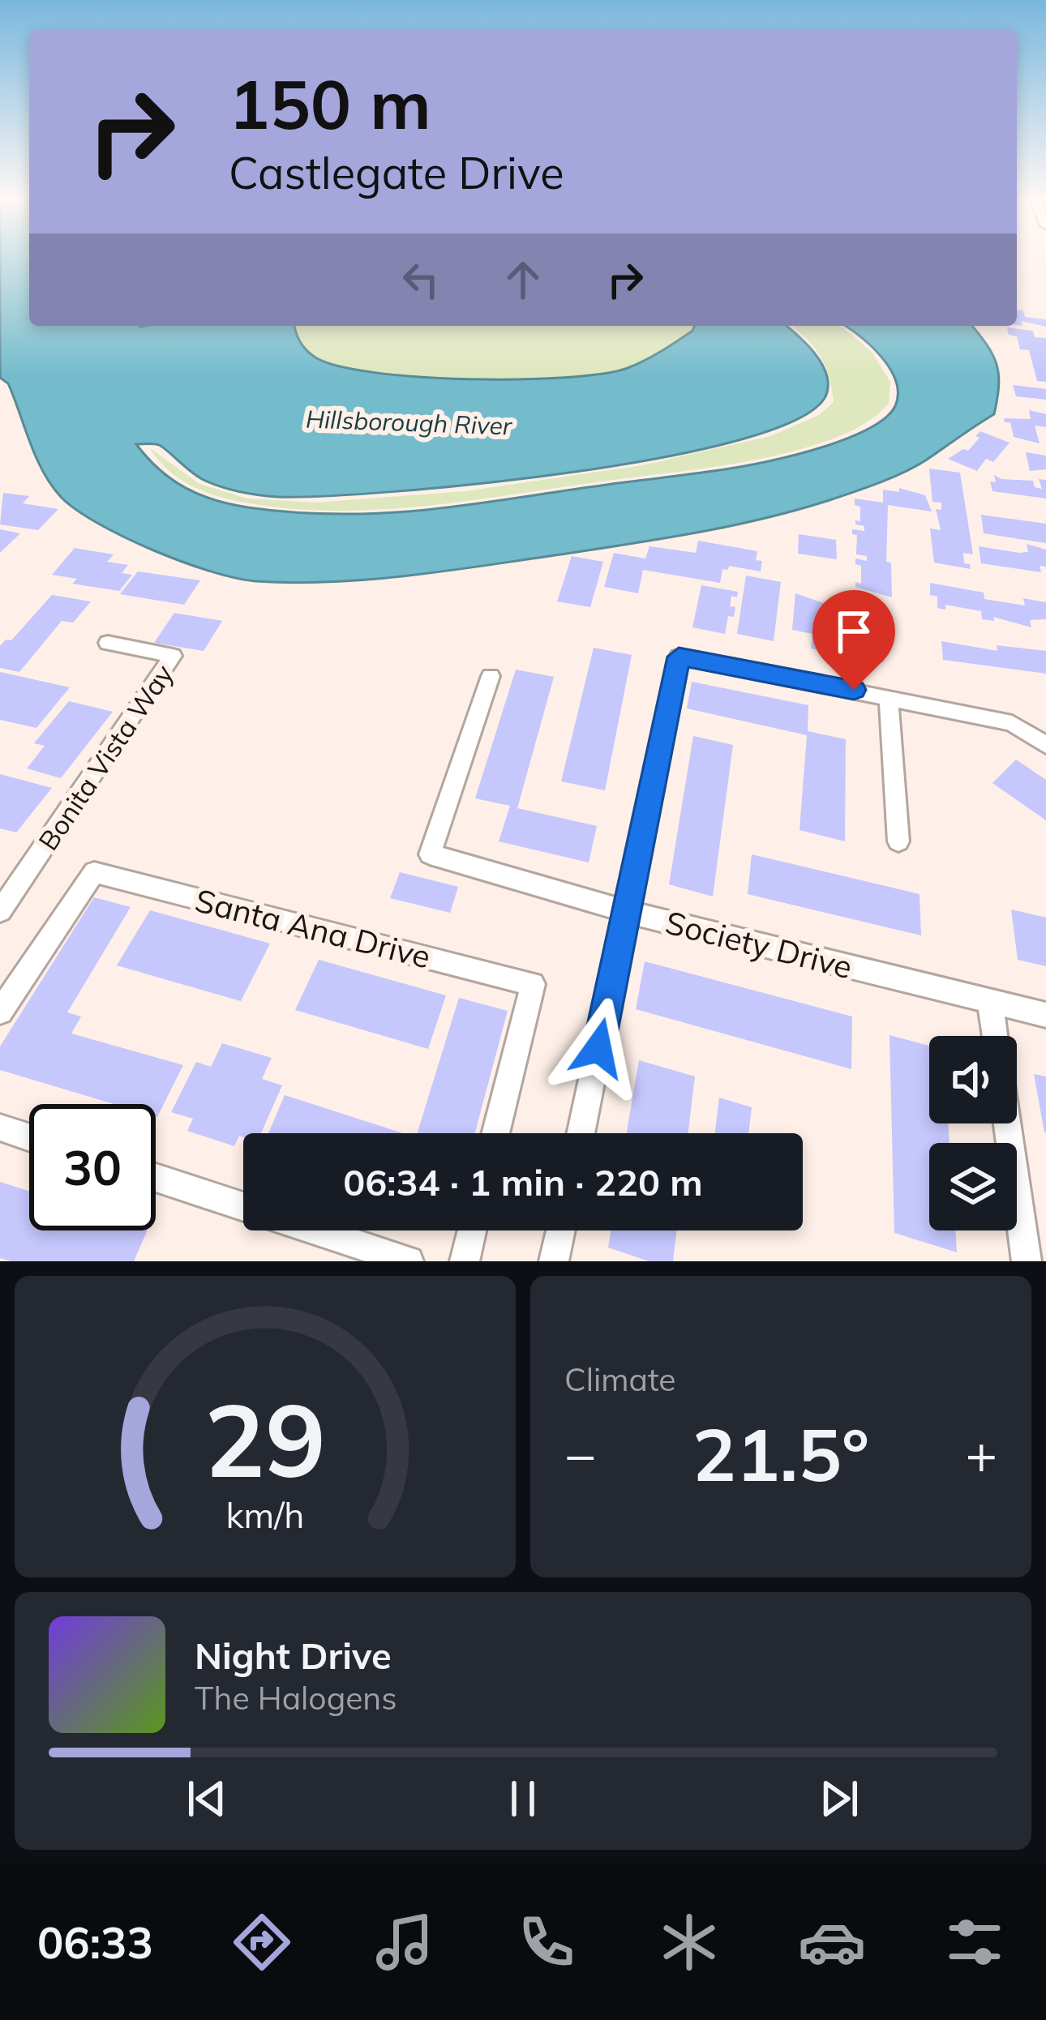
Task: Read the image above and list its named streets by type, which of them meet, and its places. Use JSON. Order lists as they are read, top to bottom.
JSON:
{
  "streets": {
    "street": ["Bonita Vista Way", "Santa Ana Drive", "Society Drive"]
  },
  "water": ["Hillsborough River"],
  "page": {
    "turn": ["150 m", "Castlegate Drive"],
    "limit": "30",
    "trip": "06:34 · 1 min · 220 m",
    "tile": "Climate",
    "heat": ["−", "21.5°", "+"],
    "song": ["Night Drive", "The Halogens"],
    "tabs": "06:33",
    "gauge": ["29", "km/h"]
  }
}
